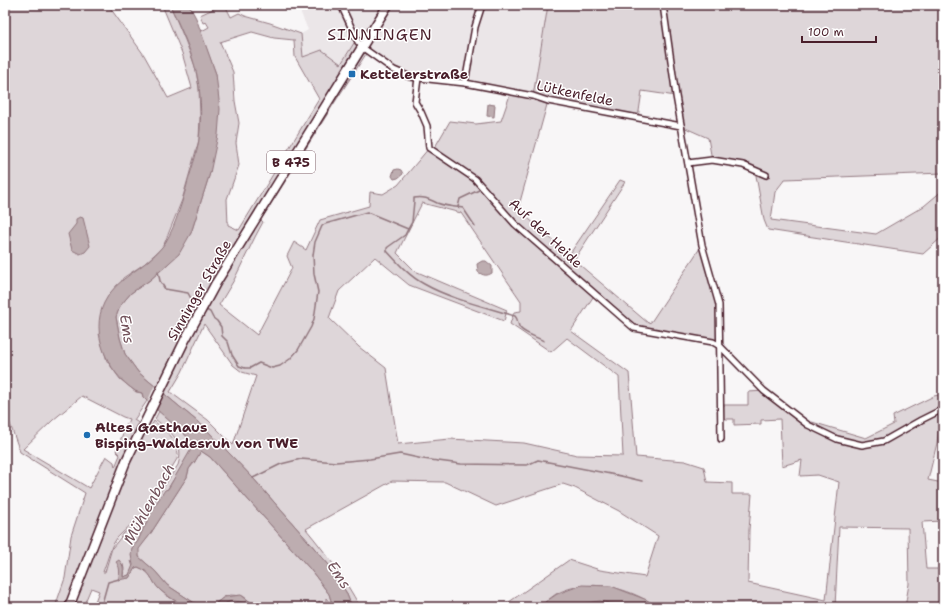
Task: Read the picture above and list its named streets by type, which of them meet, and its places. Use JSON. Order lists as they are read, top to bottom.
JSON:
{
  "streets": {
    "main road": ["B 475", "Sinninger Straße"],
    "street": ["Lütkenfelde", "Auf der Heide"]
  },
  "crossings": [
    ["Lütkenfelde", "Auf der Heide"],
    ["Lütkenfelde", "Sinninger Straße"]
  ],
  "districts": ["SINNINGEN"],
  "water": ["Ems", "Mühlenbach"],
  "places": {
    "transit": ["Kettelerstraße"],
    "other": ["Altes Gasthaus Bisping-Waldesruh von TWE"]
  },
  "scale_bar": "100 m"
}
